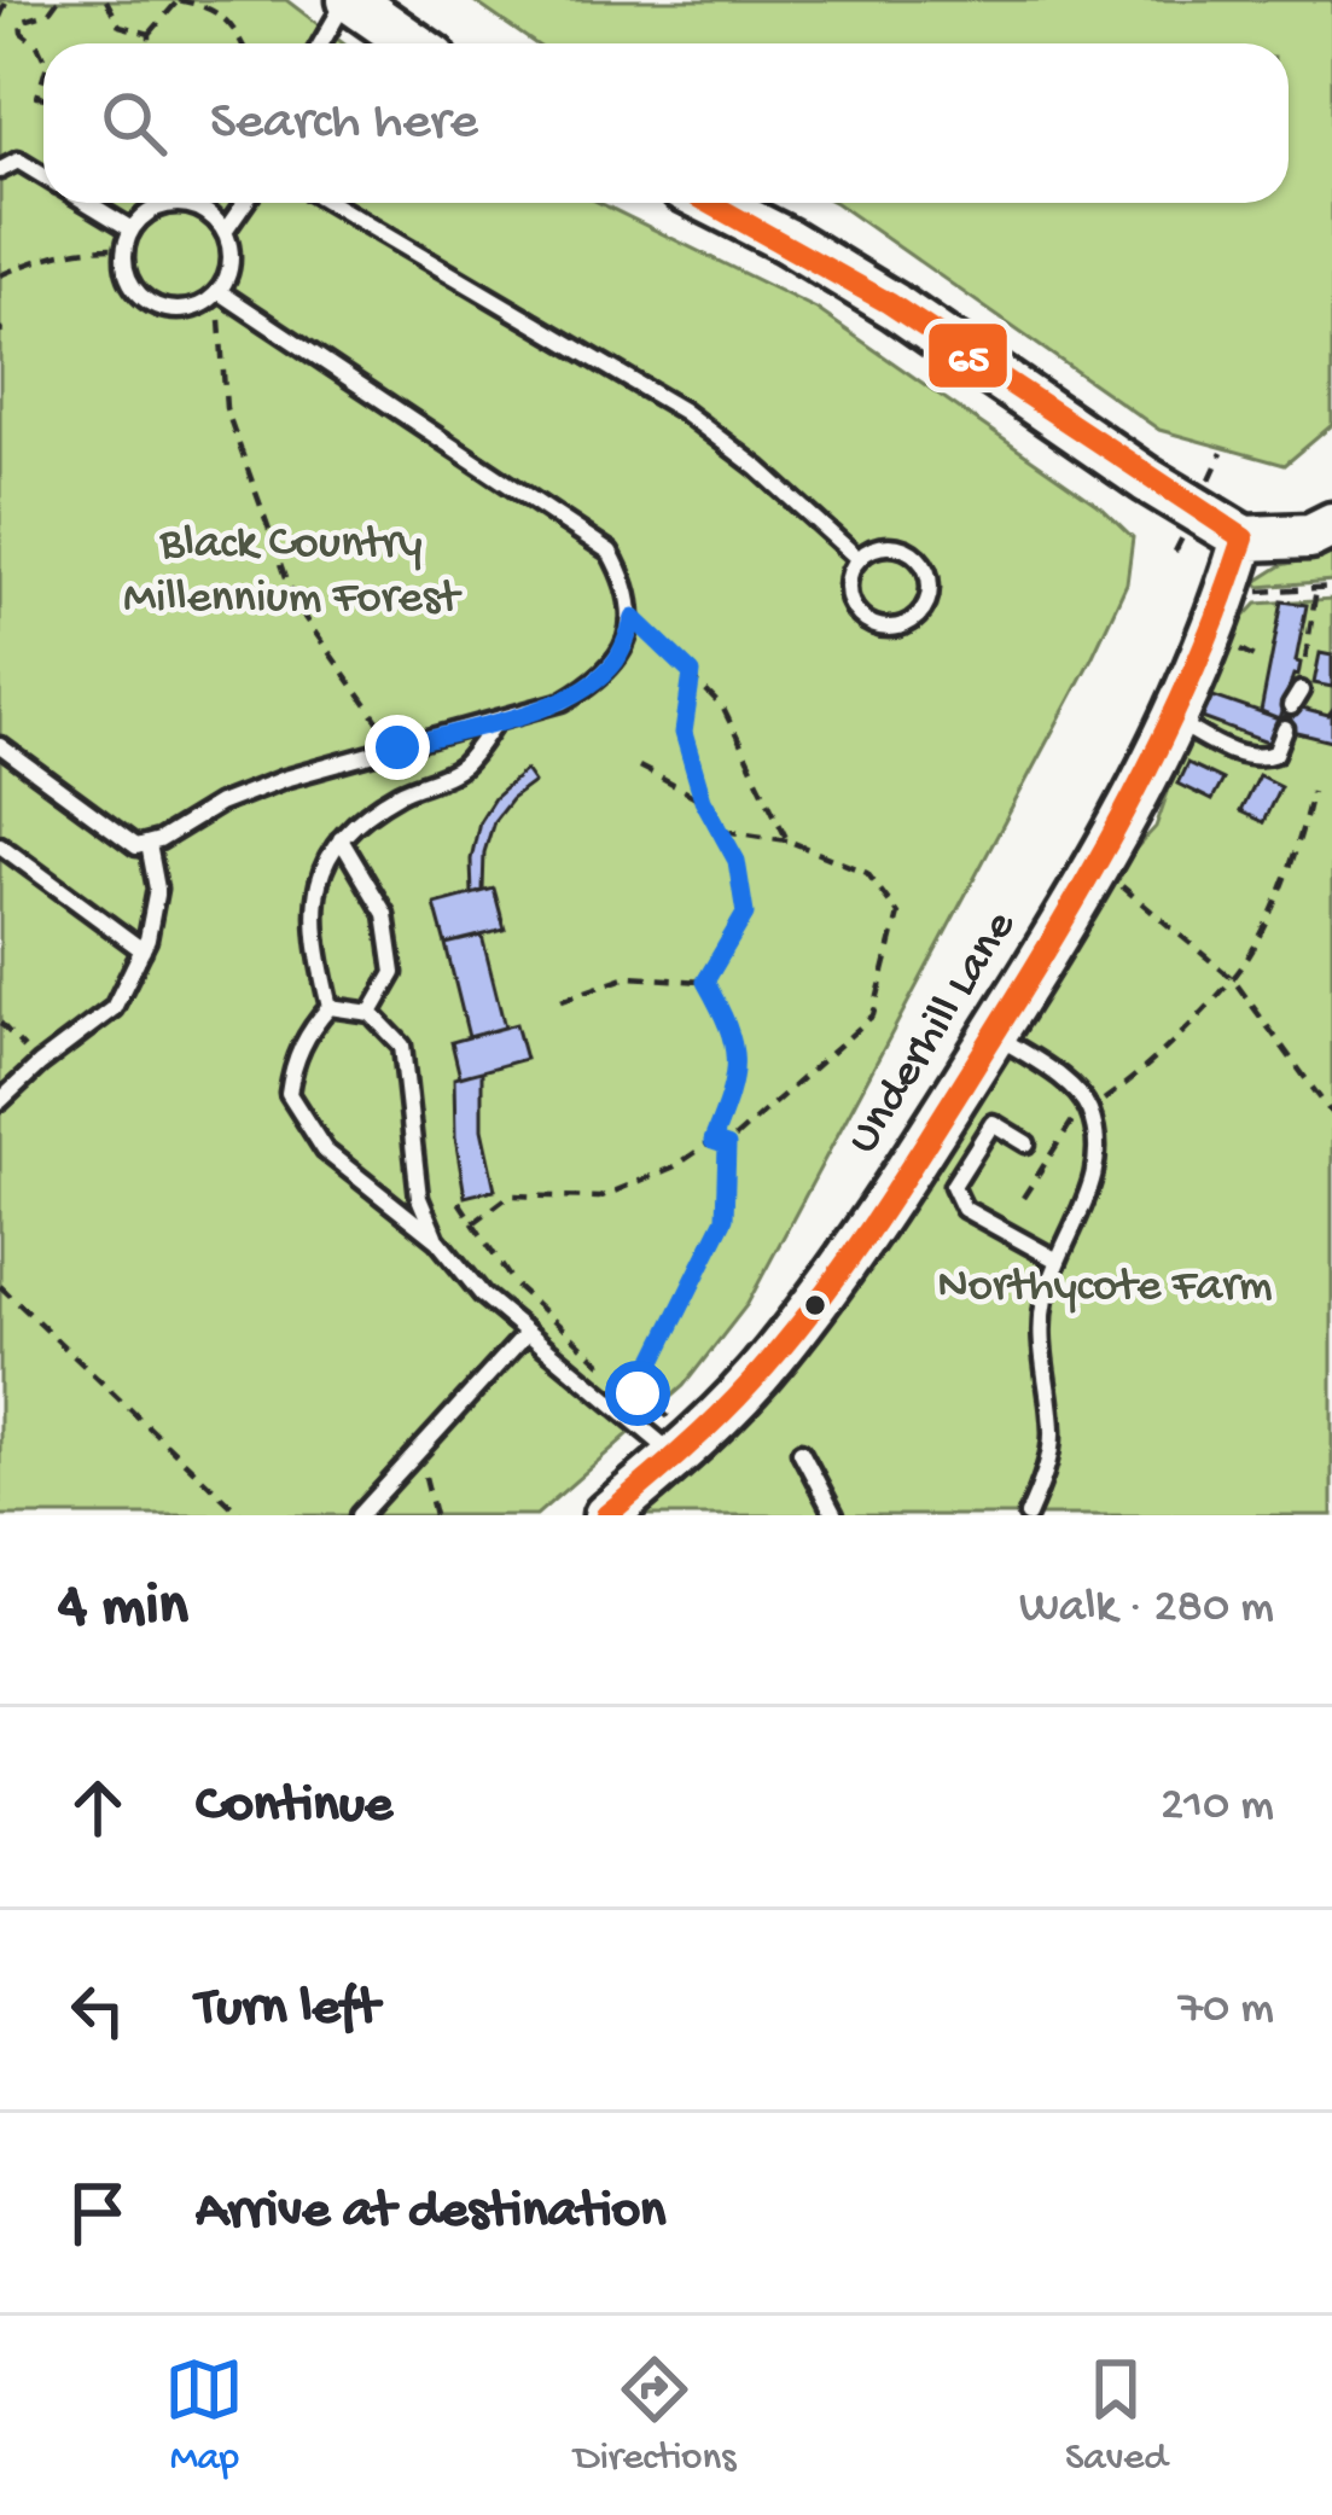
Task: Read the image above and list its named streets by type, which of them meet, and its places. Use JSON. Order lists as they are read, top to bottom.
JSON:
{
  "streets": {
    "street": ["Underhill Lane"]
  },
  "parks": ["Black Country Millennium Forest", "Northycote Farm"],
  "lines": ["transit line 65"],
  "page": {
    "search": "Search here",
    "heading": ["4 min", "Walk · 280 m"],
    "list": [
      ["Continue", "210 m"],
      ["Turn left", "70 m"],
      "Arrive at destination"
    ],
    "nav": ["Map", "Directions", "Saved"]
  }
}
